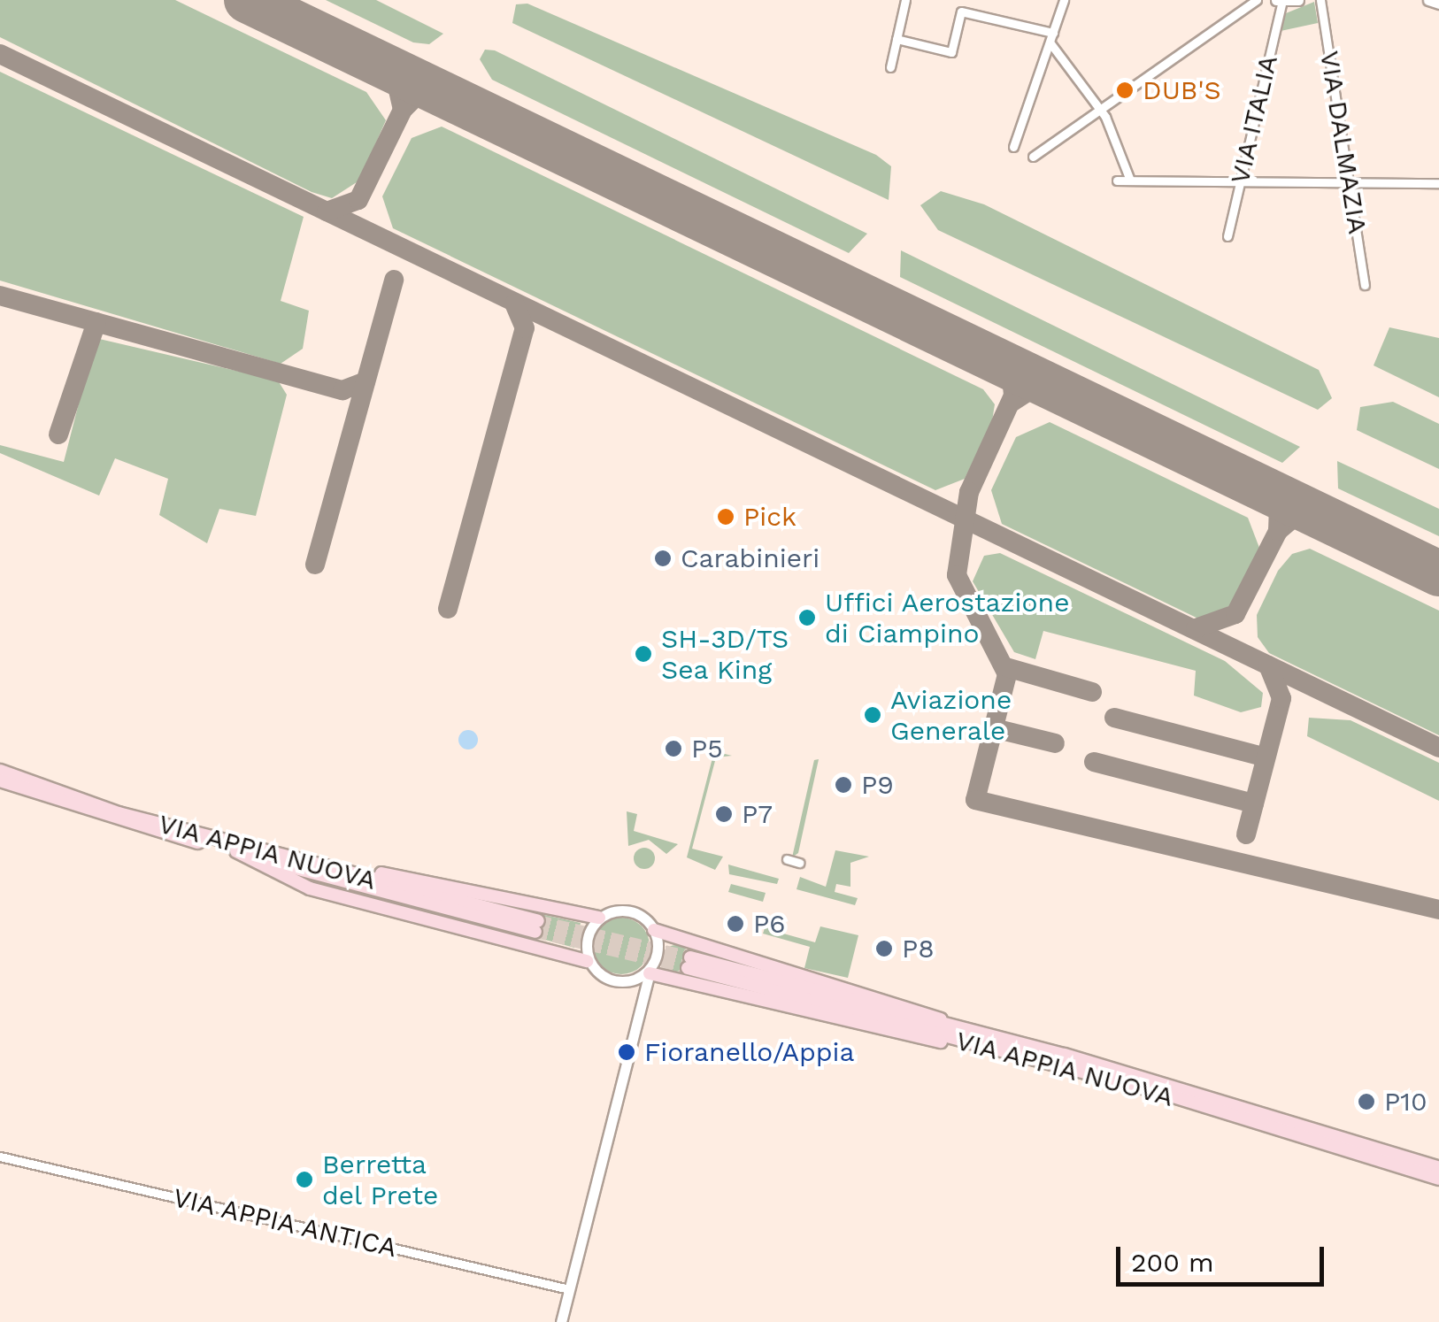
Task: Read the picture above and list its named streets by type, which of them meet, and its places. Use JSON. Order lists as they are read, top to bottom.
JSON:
{
  "streets": {
    "main road": ["VIA APPIA NUOVA"],
    "street": ["VIA ITALIA", "VIA DALMAZIA", "VIA APPIA ANTICA"]
  },
  "places": [
    "DUB'S",
    "Pick",
    "Carabinieri",
    "Uffici Aerostazione di Ciampino",
    "SH-3D/TS Sea King",
    "Aviazione Generale",
    "P5",
    "P9",
    "P7",
    "P6",
    "P8",
    "Fioranello/Appia",
    "P10",
    "Berretta del Prete"
  ],
  "scale_bar": "200 m"
}
